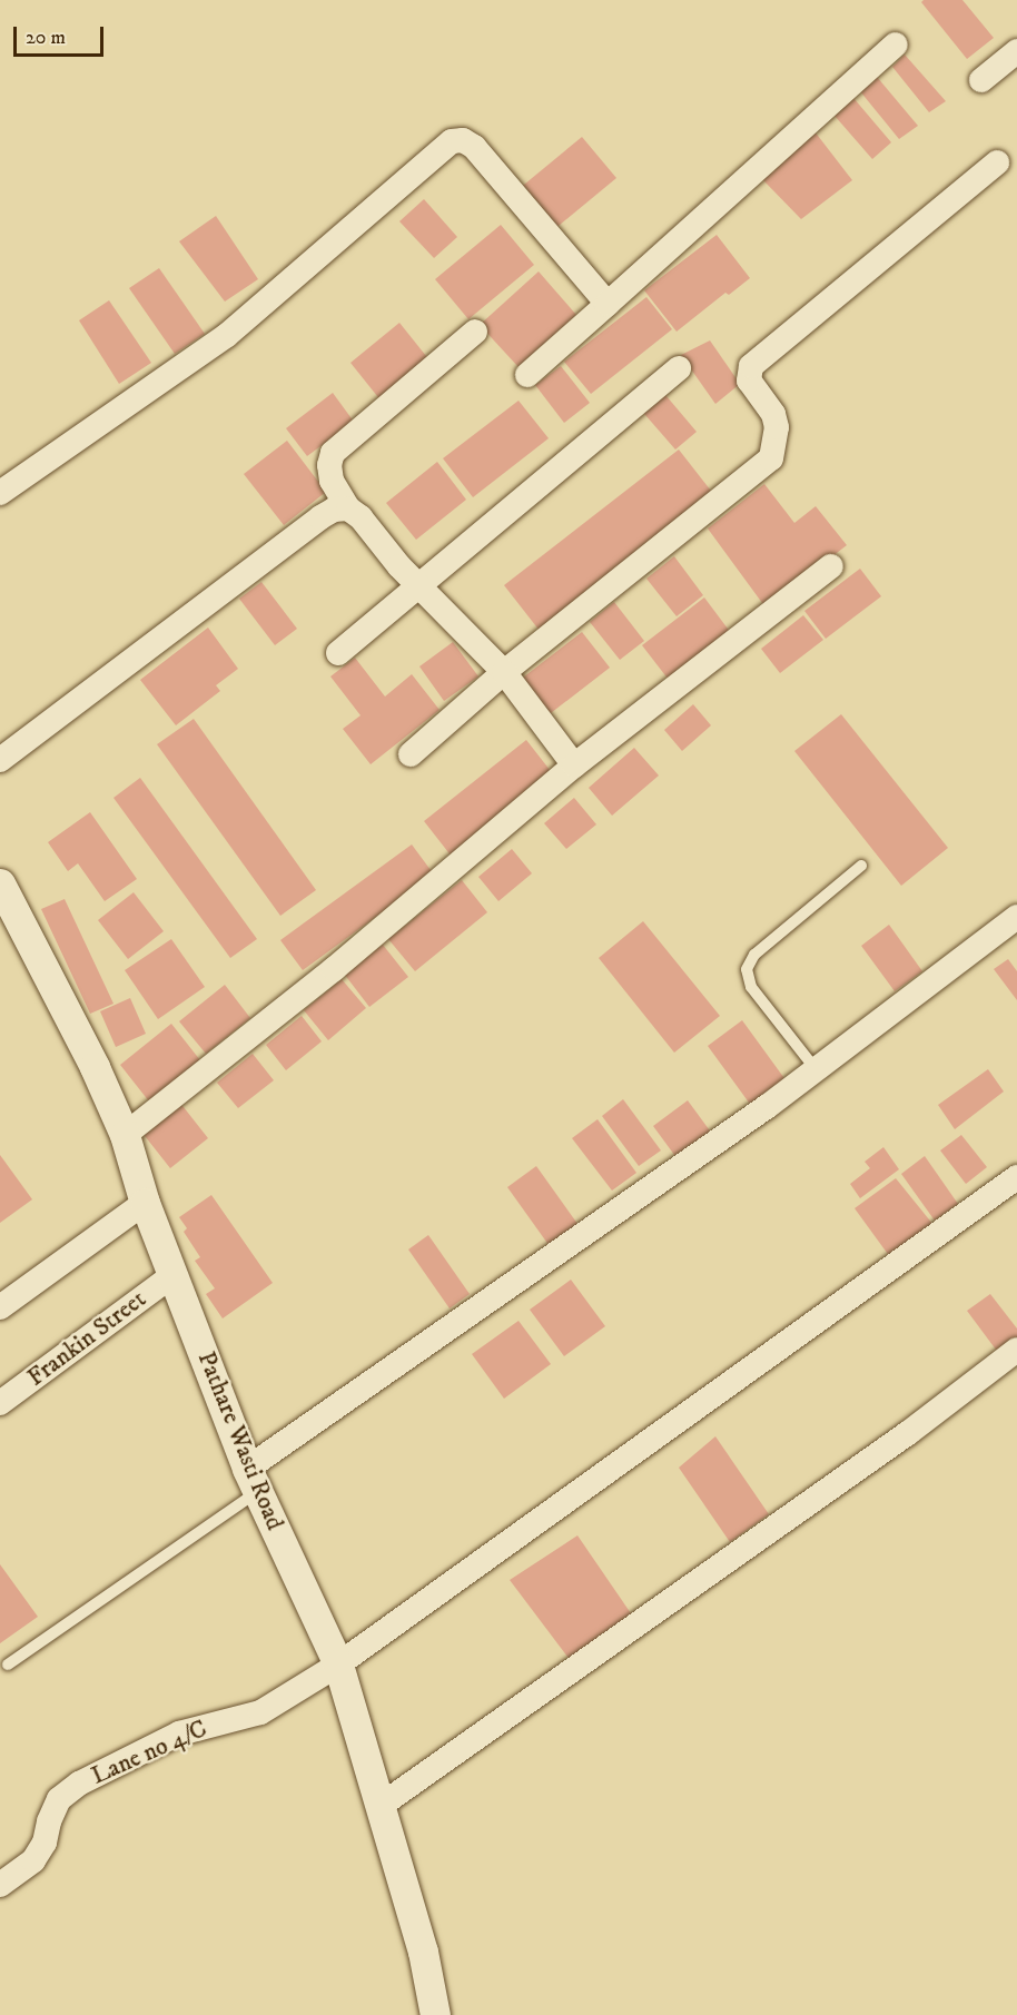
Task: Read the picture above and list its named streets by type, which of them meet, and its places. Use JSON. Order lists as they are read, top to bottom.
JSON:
{
  "streets": {
    "street": ["Frankin Street", "Pathare Wasti Road", "Lane no 4/C"]
  },
  "crossings": [
    ["Frankin Street", "Pathare Wasti Road"],
    ["Pathare Wasti Road", "Lane no 4/C"]
  ],
  "scale_bar": "20 m"
}
